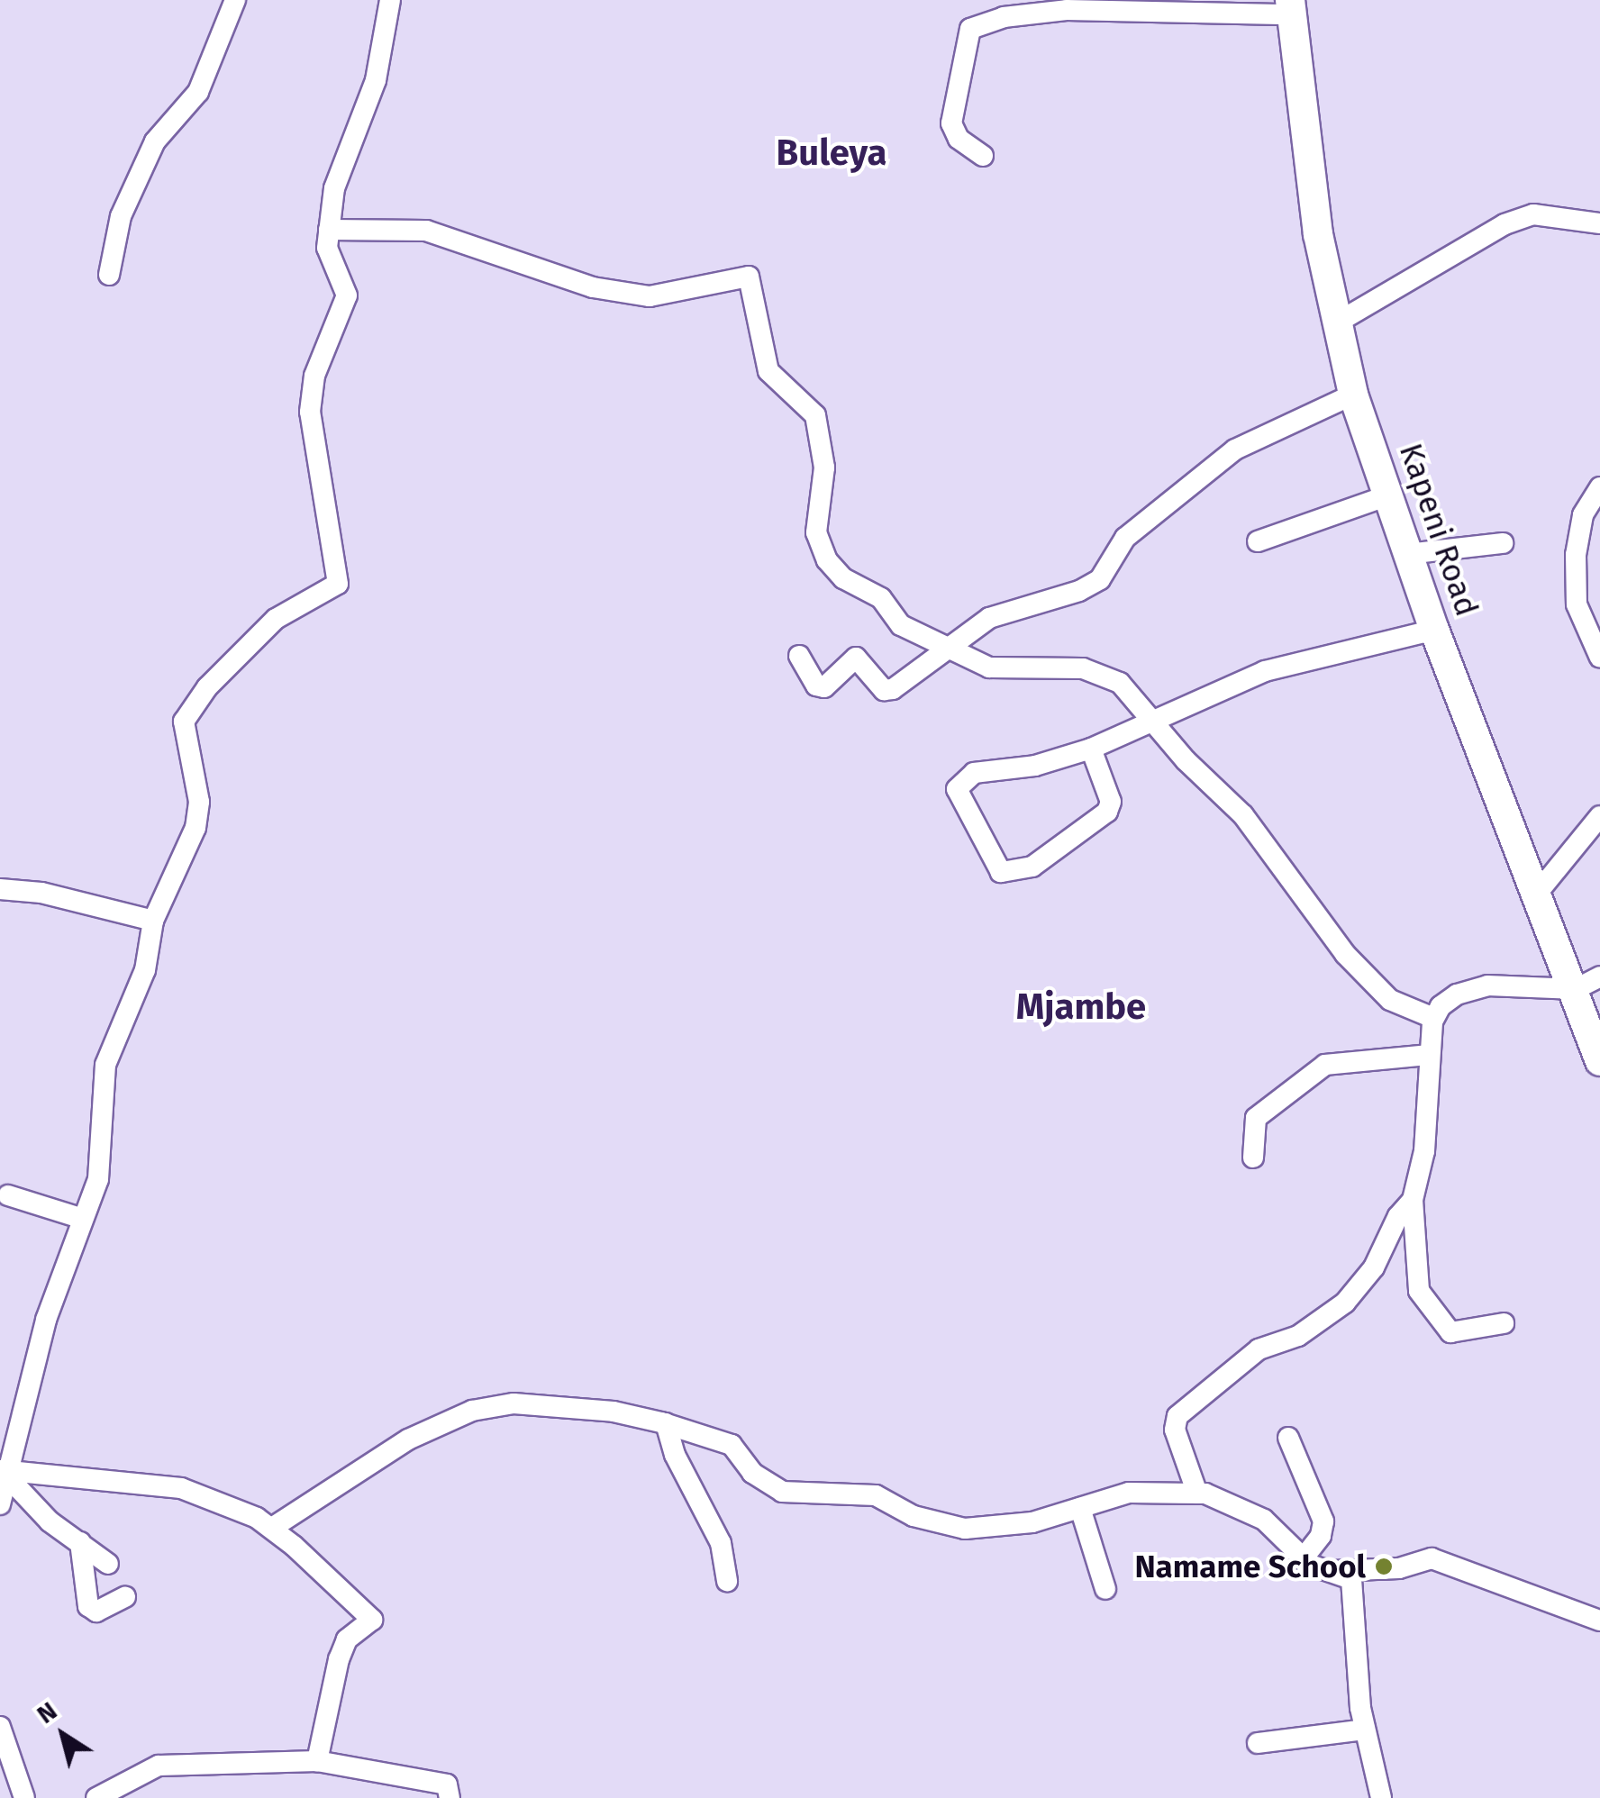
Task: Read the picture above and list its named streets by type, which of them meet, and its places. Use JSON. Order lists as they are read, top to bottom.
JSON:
{
  "streets": {
    "main road": ["Kapeni Road"]
  },
  "districts": ["Buleya", "Mjambe"],
  "places": ["Namame School"],
  "north": "top left"
}
